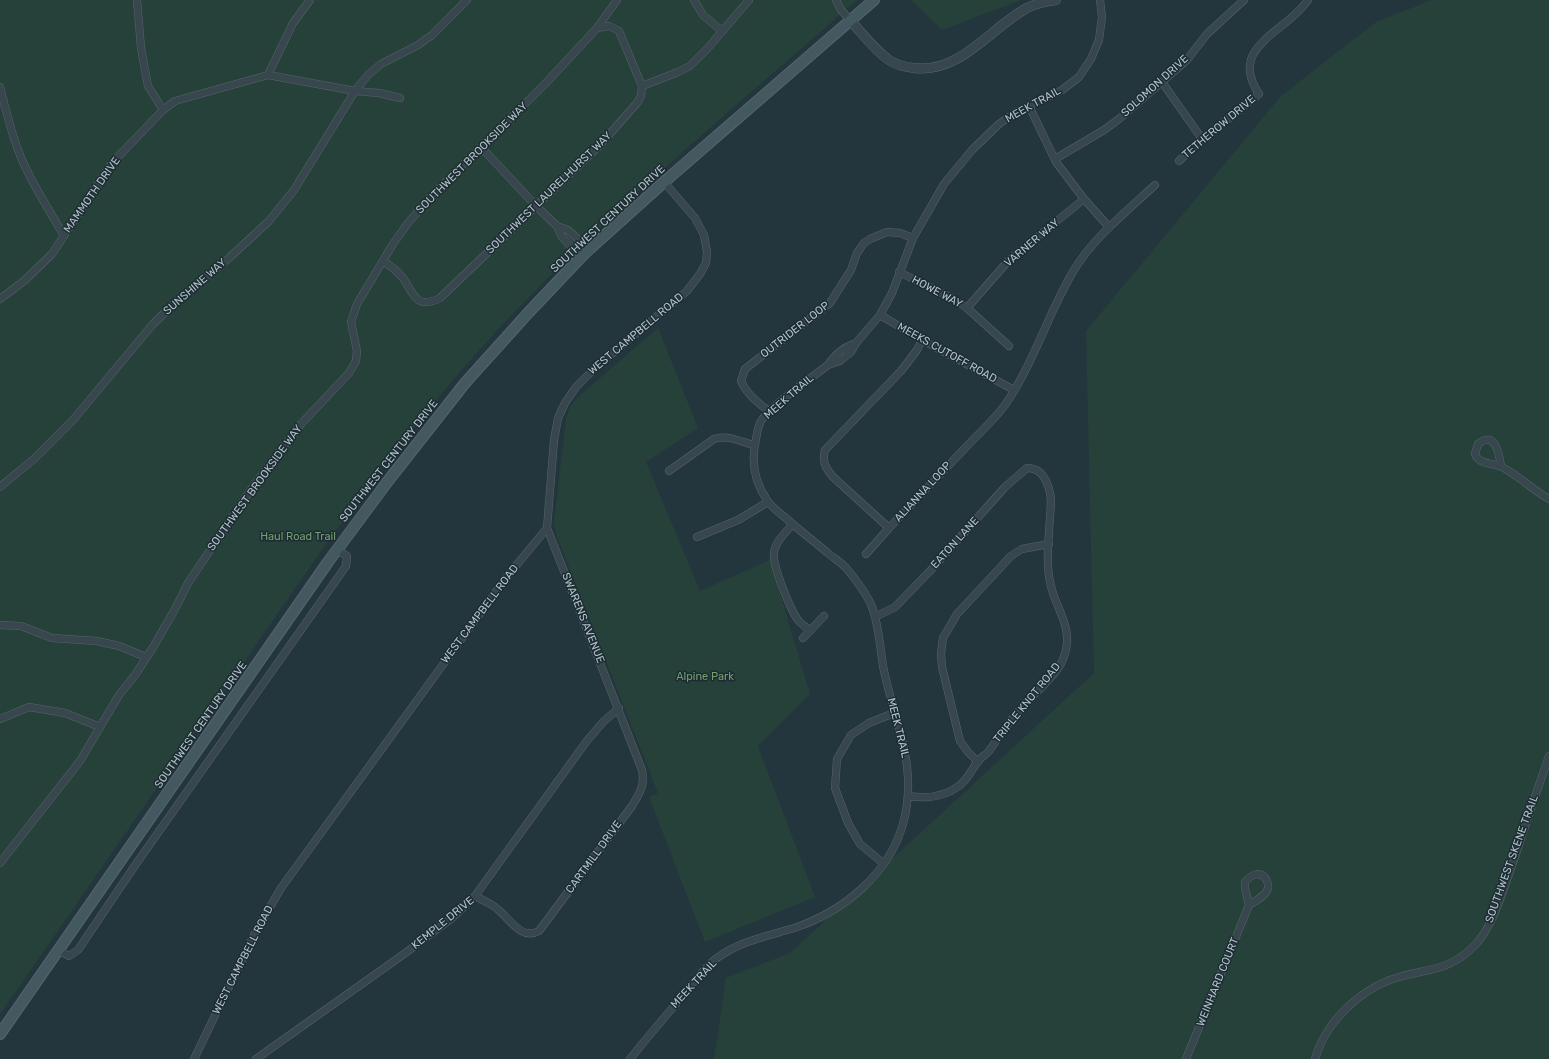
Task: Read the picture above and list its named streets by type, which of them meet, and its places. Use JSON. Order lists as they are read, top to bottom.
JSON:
{
  "streets": {
    "main road": ["SOUTHWEST CENTURY DRIVE"],
    "street": [
      "SOLOMON DRIVE",
      "MEEK TRAIL",
      "TETHEROW DRIVE",
      "SOUTHWEST BROOKSIDE WAY",
      "SOUTHWEST LAURELHURST WAY",
      "MAMMOTH DRIVE",
      "VARNER WAY",
      "SUNSHINE WAY",
      "HOWE WAY",
      "OUTRIDER LOOP",
      "WEST CAMPBELL ROAD",
      "MEEKS CUTOFF ROAD",
      "ALIANNA LOOP",
      "EATON LANE",
      "SWARENS AVENUE",
      "TRIPLE KNOT ROAD",
      "CARTMILL DRIVE",
      "SOUTHWEST SKENE TRAIL",
      "KEMPLE DRIVE",
      "WEINHARD COURT"
    ]
  },
  "crossings": [
    ["MEEK TRAIL", "HOWE WAY"],
    ["MEEK TRAIL", "OUTRIDER LOOP"],
    ["MEEK TRAIL", "MEEKS CUTOFF ROAD"],
    ["MEEK TRAIL", "EATON LANE"],
    ["MEEK TRAIL", "TRIPLE KNOT ROAD"],
    ["SOUTHWEST BROOKSIDE WAY", "SOUTHWEST LAURELHURST WAY"],
    ["MAMMOTH DRIVE", "SUNSHINE WAY"],
    ["SOUTHWEST CENTURY DRIVE", "WEST CAMPBELL ROAD"],
    ["VARNER WAY", "HOWE WAY"],
    ["WEST CAMPBELL ROAD", "SWARENS AVENUE"],
    ["MEEKS CUTOFF ROAD", "ALIANNA LOOP"],
    ["EATON LANE", "TRIPLE KNOT ROAD"],
    ["SWARENS AVENUE", "CARTMILL DRIVE"],
    ["SWARENS AVENUE", "KEMPLE DRIVE"],
    ["CARTMILL DRIVE", "KEMPLE DRIVE"]
  ],
  "parks": ["Haul Road Trail", "Alpine Park"]
}
